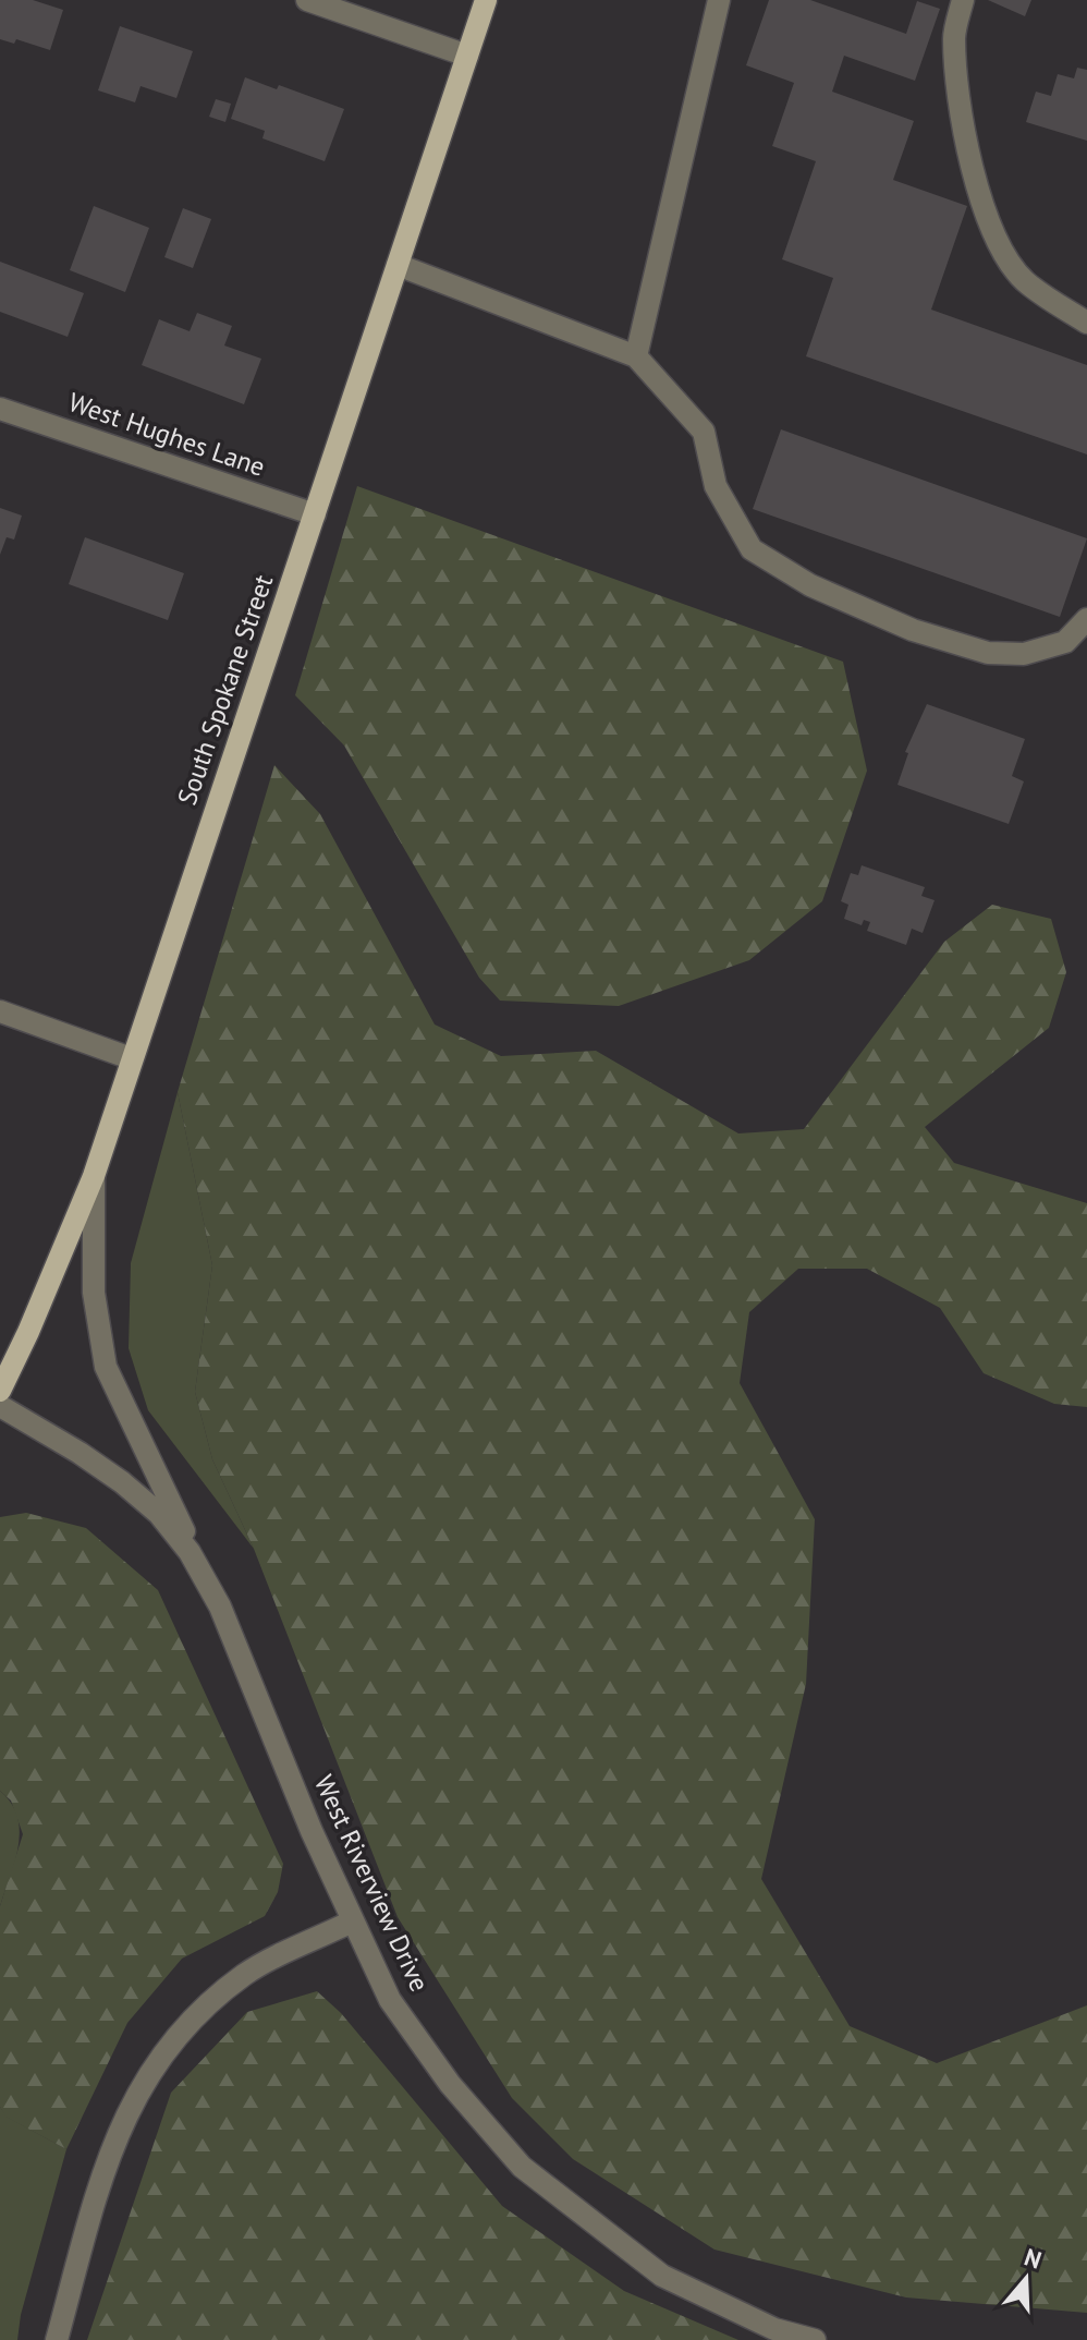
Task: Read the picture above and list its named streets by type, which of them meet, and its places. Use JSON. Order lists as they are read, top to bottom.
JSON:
{
  "streets": {
    "main road": ["South Spokane Street"],
    "street": ["West Hughes Lane", "West Riverview Drive"]
  },
  "crossings": [
    ["West Hughes Lane", "South Spokane Street"]
  ],
  "north": "top"
}
